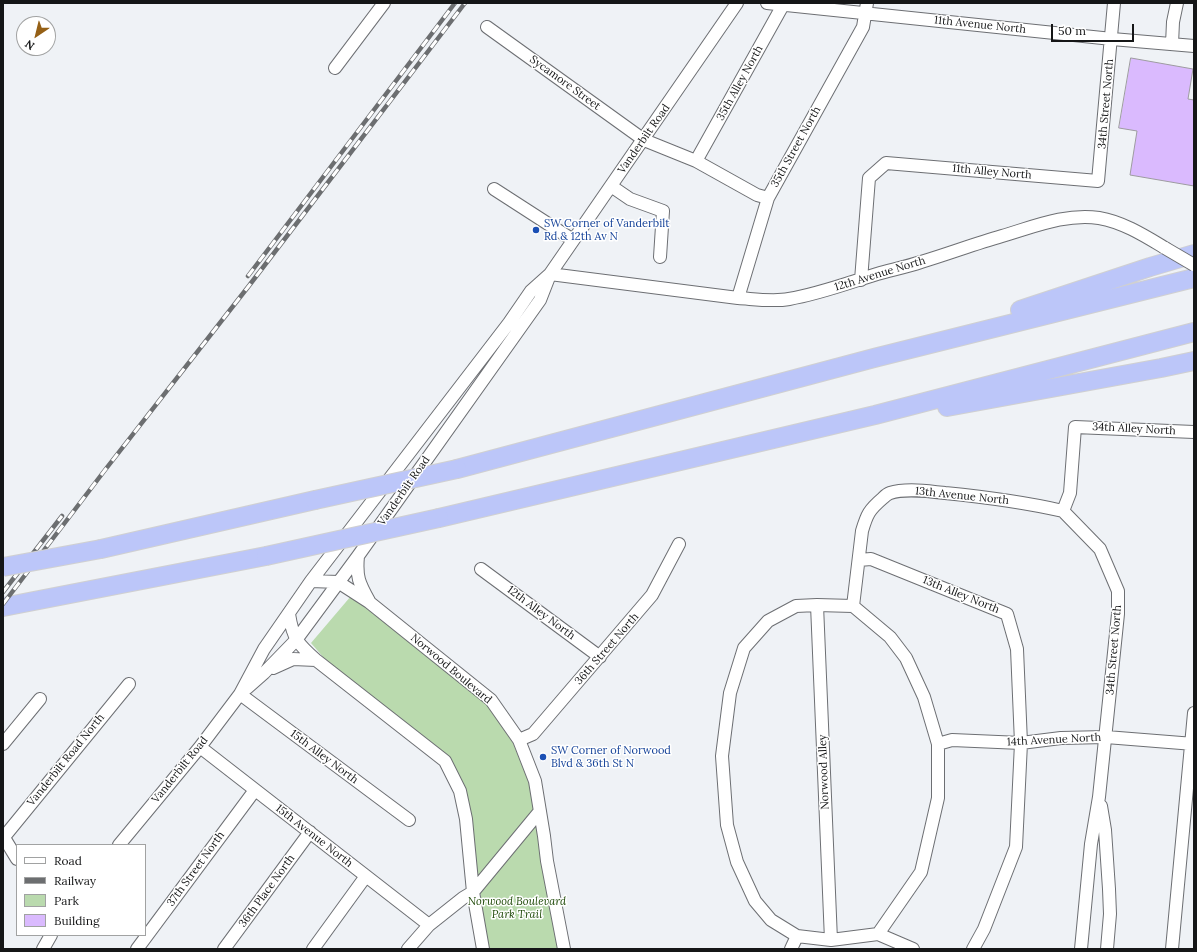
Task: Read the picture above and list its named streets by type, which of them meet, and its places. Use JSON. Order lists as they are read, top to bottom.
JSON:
{
  "streets": {
    "street": [
      "11th Avenue North",
      "Sycamore Street",
      "35th Alley North",
      "34th Street North",
      "Vanderbilt Road",
      "35th Street North",
      "11th Alley North",
      "12th Avenue North",
      "34th Alley North",
      "13th Avenue North",
      "13th Alley North",
      "12th Alley North",
      "36th Street North",
      "Norwood Boulevard",
      "14th Avenue North",
      "15th Alley North",
      "Vanderbilt Road North",
      "Norwood Alley",
      "15th Avenue North",
      "37th Street North",
      "36th Place North"
    ]
  },
  "crossings": [
    ["11th Avenue North", "35th Alley North"],
    ["11th Avenue North", "34th Street North"],
    ["11th Avenue North", "35th Street North"],
    ["Sycamore Street", "Vanderbilt Road"],
    ["34th Street North", "11th Alley North"],
    ["34th Street North", "34th Alley North"],
    ["34th Street North", "13th Avenue North"],
    ["34th Street North", "14th Avenue North"],
    ["Vanderbilt Road", "12th Avenue North"],
    ["Vanderbilt Road", "Norwood Boulevard"],
    ["Vanderbilt Road", "15th Alley North"],
    ["Vanderbilt Road", "15th Avenue North"],
    ["35th Street North", "12th Avenue North"],
    ["11th Alley North", "12th Avenue North"],
    ["34th Alley North", "13th Avenue North"],
    ["13th Avenue North", "13th Alley North"],
    ["13th Alley North", "14th Avenue North"],
    ["12th Alley North", "36th Street North"],
    ["36th Street North", "Norwood Boulevard"],
    ["15th Avenue North", "37th Street North"],
    ["15th Avenue North", "36th Place North"]
  ],
  "parks": ["Norwood Boulevard Park Trail"],
  "places": ["SW Corner of Vanderbilt Rd & 12th Av N", "SW Corner of Norwood Blvd & 36th St N"],
  "legend": [
    "Road",
    "Railway",
    "Park",
    "Building"
  ],
  "scale_bar": "50 m",
  "north": "bottom left"
}
